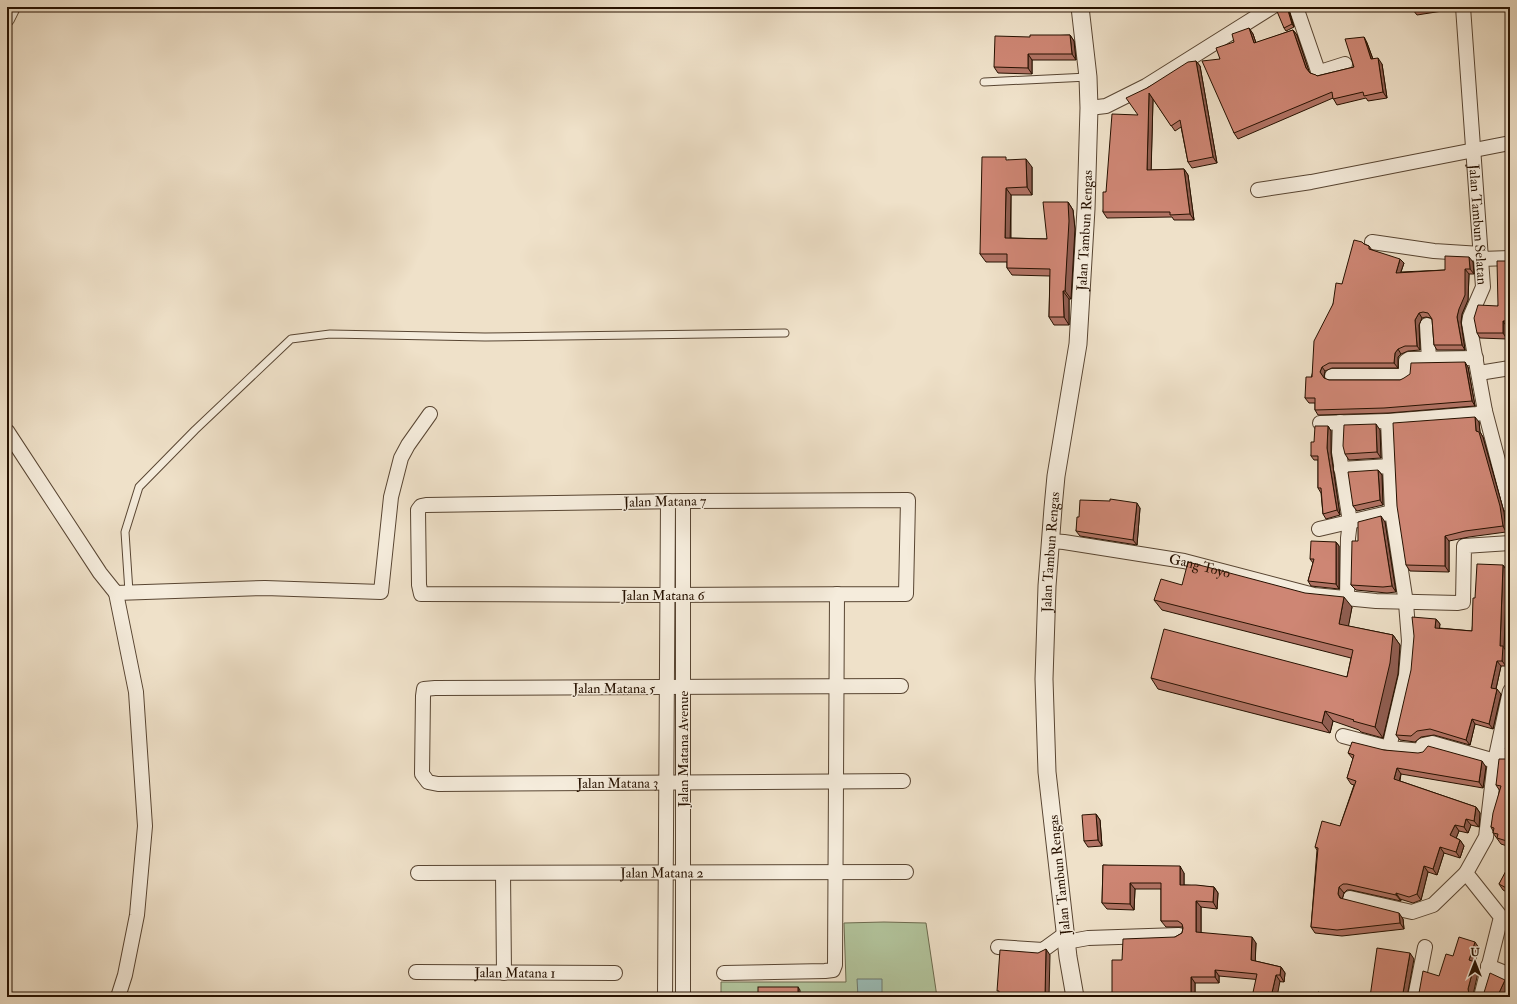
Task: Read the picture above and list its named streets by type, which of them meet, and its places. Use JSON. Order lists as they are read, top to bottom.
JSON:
{
  "streets": {
    "street": [
      "Jalan Tambun Selatan",
      "Jalan Tambun Rengas",
      "Jalan Matana 7",
      "Gang Toyo",
      "Jalan Matana 6",
      "Jalan Matana 5",
      "Jalan Matana Avenue",
      "Jalan Matana 3",
      "Jalan Matana 2",
      "Jalan Matana 1"
    ]
  },
  "crossings": [
    ["Jalan Tambun Rengas", "Gang Toyo"],
    ["Jalan Matana 7", "Jalan Matana 6"],
    ["Jalan Matana 7", "Jalan Matana Avenue"],
    ["Jalan Matana 6", "Jalan Matana Avenue"],
    ["Jalan Matana 5", "Jalan Matana Avenue"],
    ["Jalan Matana 5", "Jalan Matana 3"],
    ["Jalan Matana Avenue", "Jalan Matana 3"],
    ["Jalan Matana Avenue", "Jalan Matana 2"]
  ],
  "north": "top"
}
